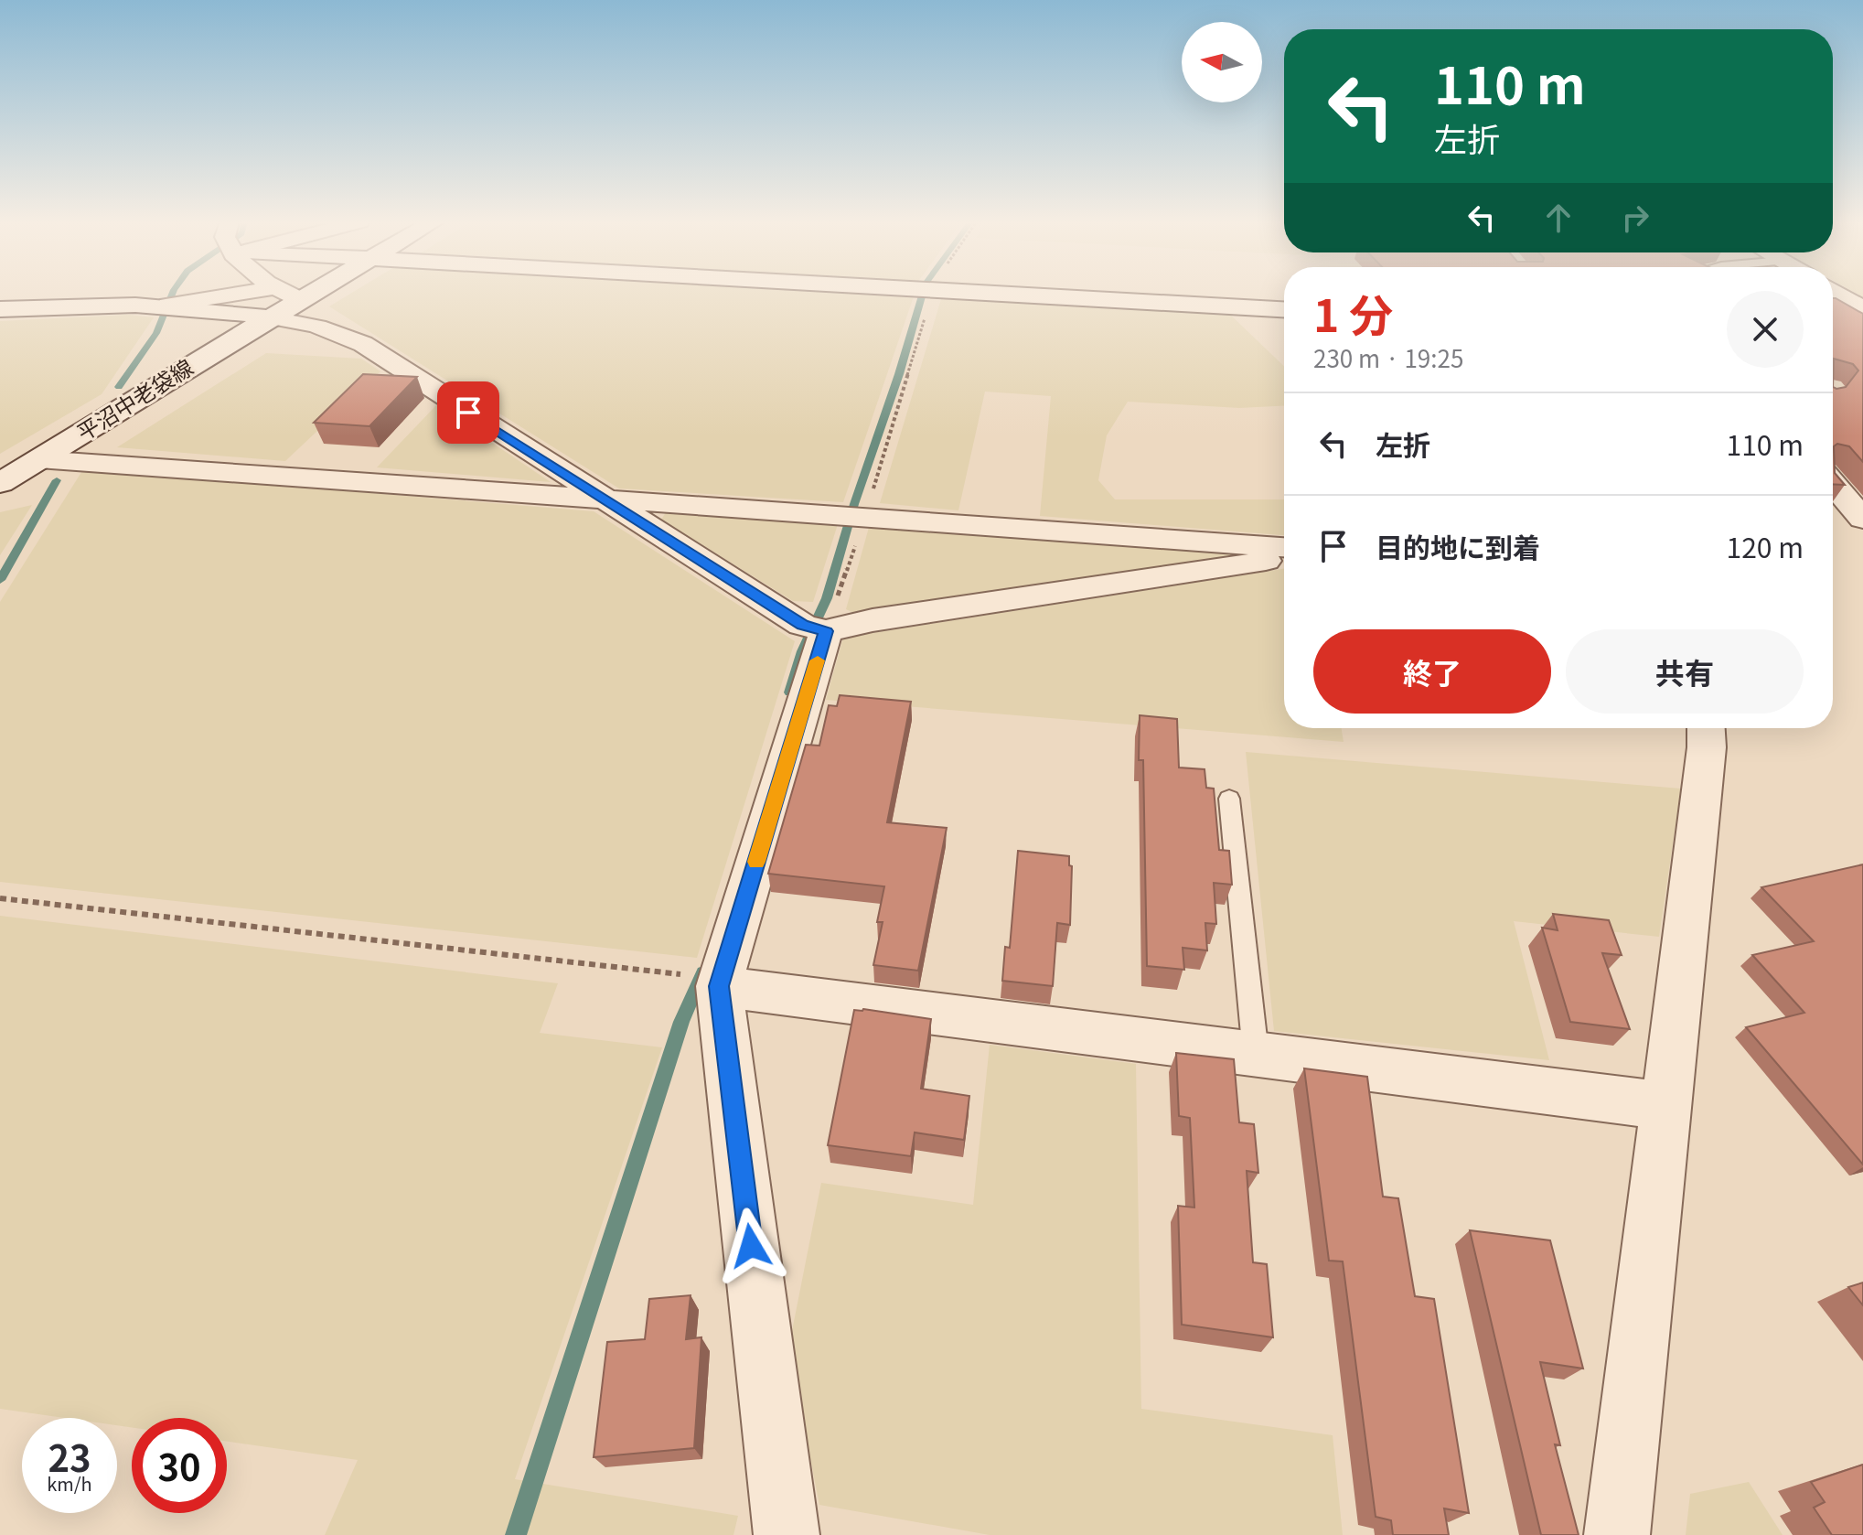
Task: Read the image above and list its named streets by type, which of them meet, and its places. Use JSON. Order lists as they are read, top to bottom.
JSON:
{
  "streets": {
    "street": ["平沼中老袋線"]
  },
  "north": "left",
  "page": {
    "turn": ["110 m", "左折"],
    "heading": ["1 分", "230 m · 19:25"],
    "list": [
      {
        "name": "左折",
        "value": "110 m"
      },
      {
        "name": "目的地に到着",
        "value": "120 m"
      }
    ],
    "buttons": ["終了", "共有"],
    "speed": "23 km/h",
    "limit": "30"
  }
}
